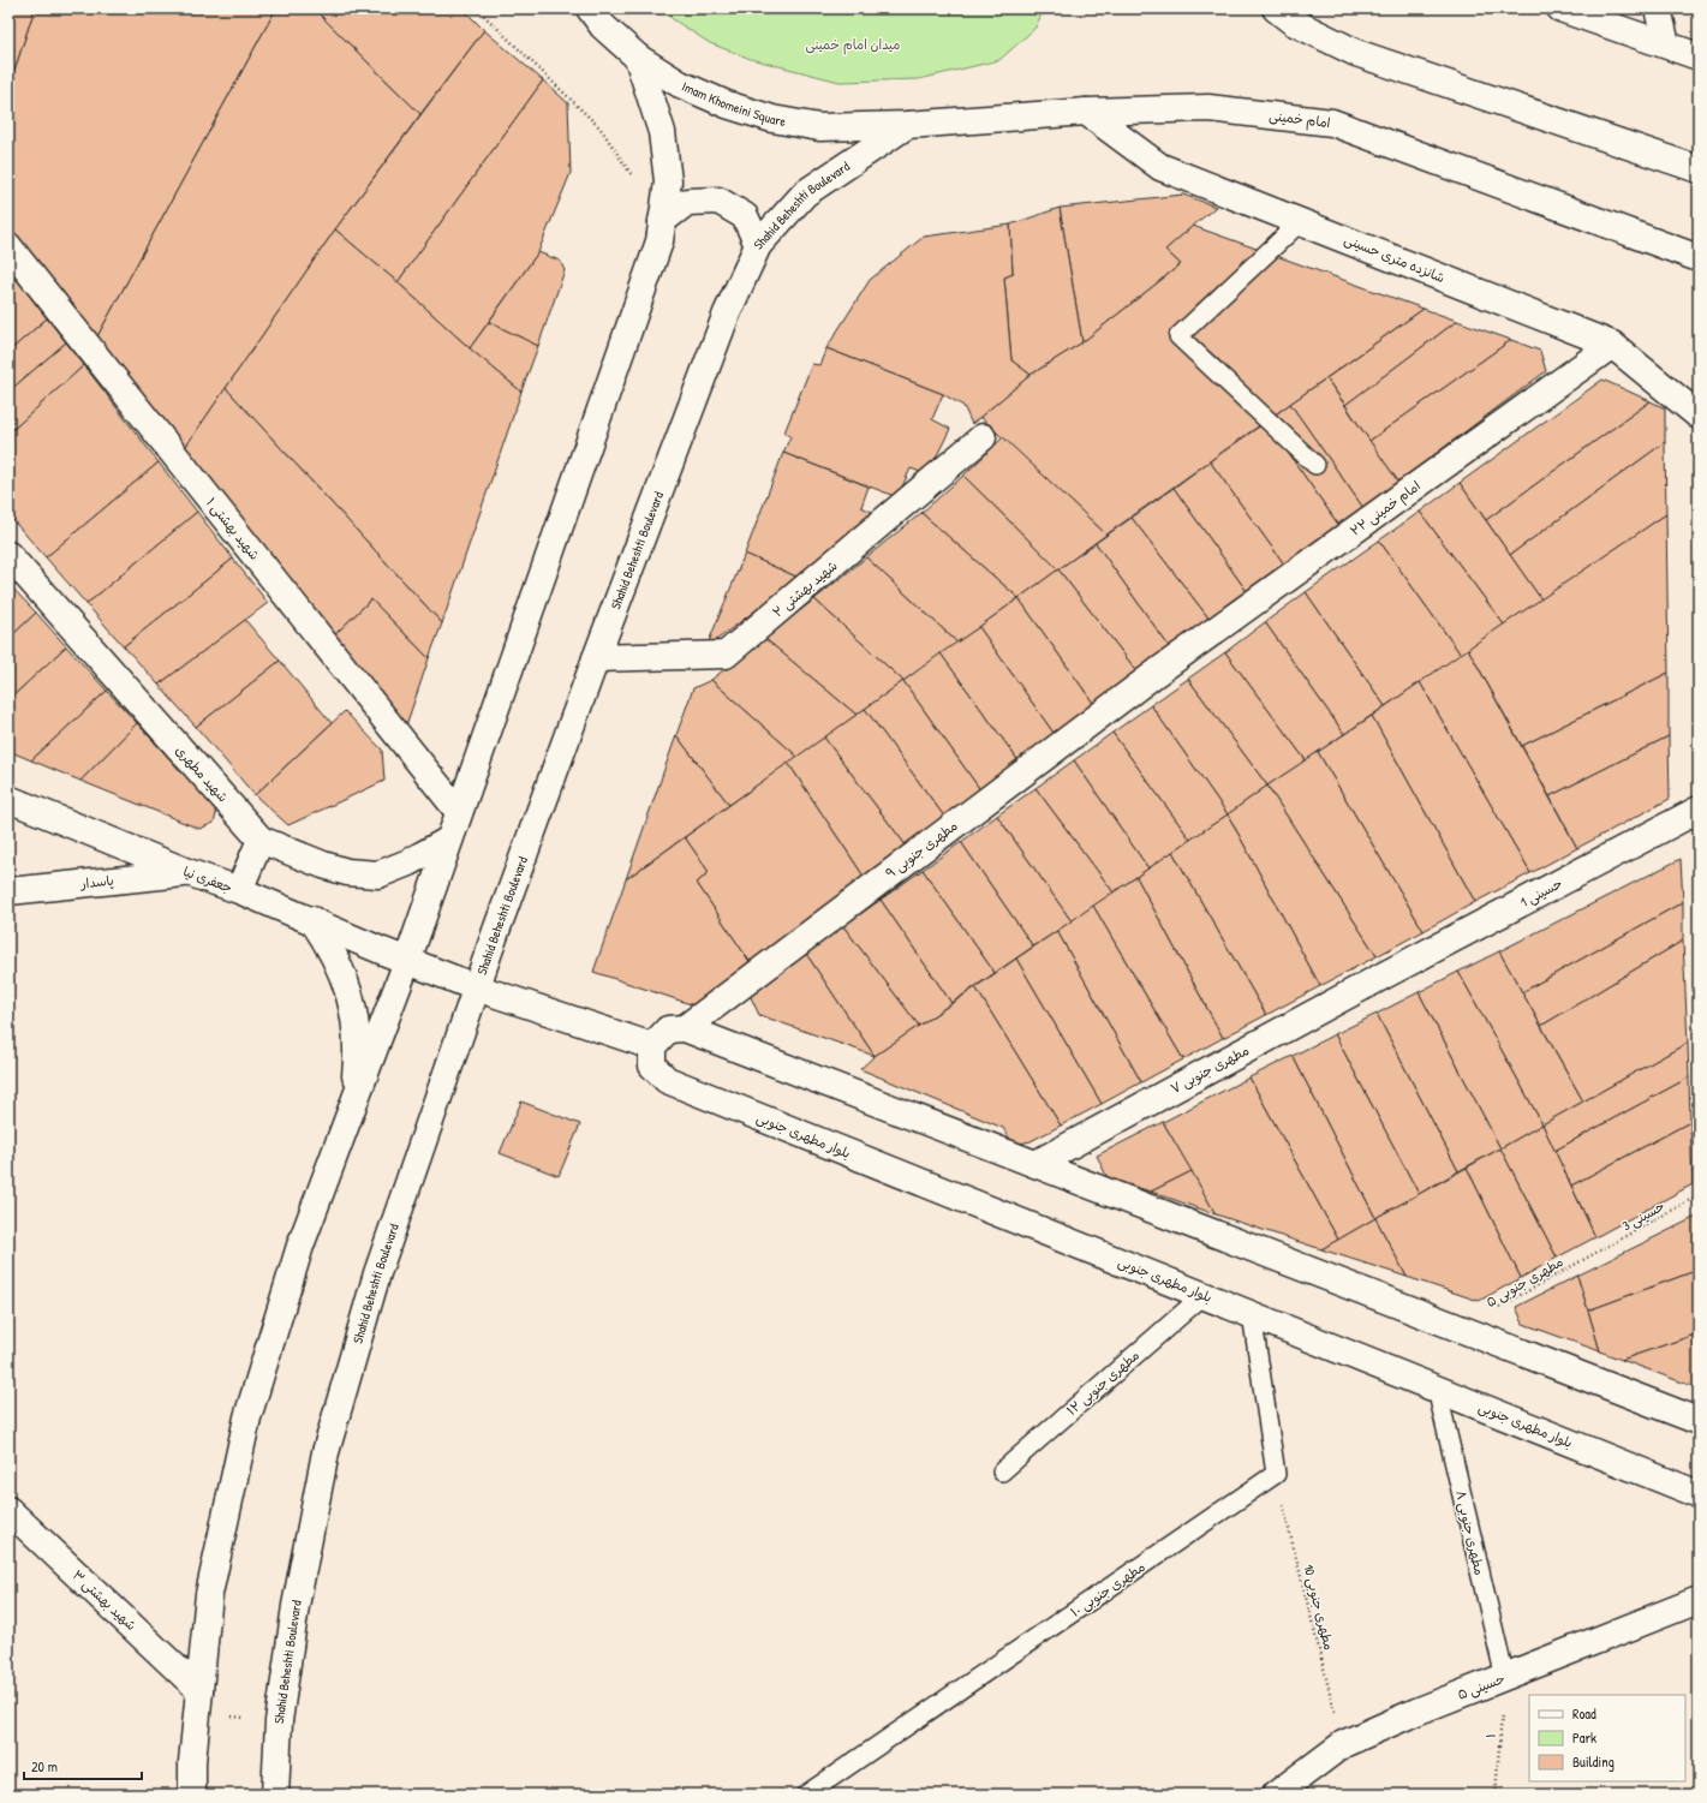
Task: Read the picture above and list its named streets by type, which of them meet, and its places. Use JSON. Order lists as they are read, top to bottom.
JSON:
{
  "streets": {
    "street": [
      "Imam Khomeini Square",
      "امام خمینی",
      "Shahid Beheshti Boulevard",
      "شانزده متری حسینی",
      "امام خمینی ۲۲",
      "شهید بهشتی ۱",
      "شهید بهشتی ۲",
      "شهید مطهری",
      "مطهری جنوبی ۹",
      "جعفری نیا",
      "پاسدار",
      "حسینی 1",
      "مطهری جنوبی ۷",
      "بلوار مطهری جنوبی",
      "شهید بهشتی ۳",
      "حسینی ۵"
    ],
    "lane": ["مطهری جنوبی ۱۲", "مطهری جنوبی ۸", "مطهری جنوبی ۱۰"],
    "path": [
      "حسینی 3",
      "مطهری جنوبی ۵",
      "مطهری جنوبی 10",
      "۱"
    ]
  },
  "crossings": [
    ["Imam Khomeini Square", "امام خمینی"],
    ["Imam Khomeini Square", "Shahid Beheshti Boulevard"],
    ["امام خمینی", "Shahid Beheshti Boulevard"],
    ["امام خمینی", "شانزده متری حسینی"],
    ["Shahid Beheshti Boulevard", "شهید بهشتی ۲"],
    ["Shahid Beheshti Boulevard", "جعفری نیا"],
    ["شانزده متری حسینی", "امام خمینی ۲۲"],
    ["امام خمینی ۲۲", "مطهری جنوبی ۹"],
    ["جعفری نیا", "پاسدار"],
    ["حسینی 1", "مطهری جنوبی ۷"],
    ["بلوار مطهری جنوبی", "مطهری جنوبی ۱۲"],
    ["بلوار مطهری جنوبی", "مطهری جنوبی ۸"],
    ["حسینی 3", "مطهری جنوبی ۵"],
    ["مطهری جنوبی ۸", "حسینی ۵"],
    ["مطهری جنوبی ۸", "۱"],
    ["مطهری جنوبی ۱۰", "مطهری جنوبی 10"],
    ["مطهری جنوبی 10", "حسینی ۵"],
    ["حسینی ۵", "۱"]
  ],
  "parks": ["میدان امام خمینی"],
  "legend": ["Road", "Park", "Building"],
  "scale_bar": "20 m"
}
